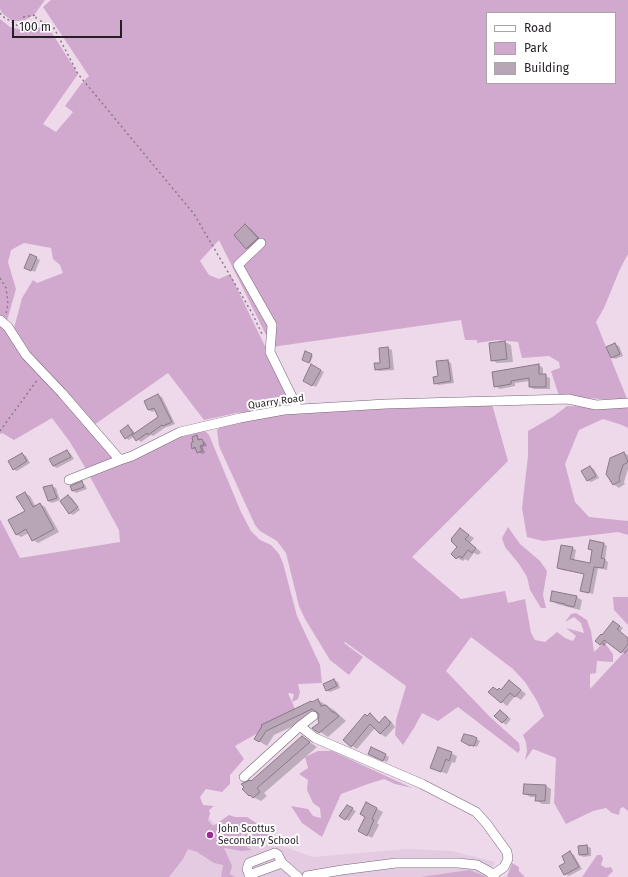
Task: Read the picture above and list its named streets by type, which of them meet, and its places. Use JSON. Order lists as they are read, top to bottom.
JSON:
{
  "streets": {
    "street": ["Quarry Road"]
  },
  "places": ["John Scottus Secondary School"],
  "legend": ["Road", "Park", "Building"],
  "scale_bar": "100 m"
}
